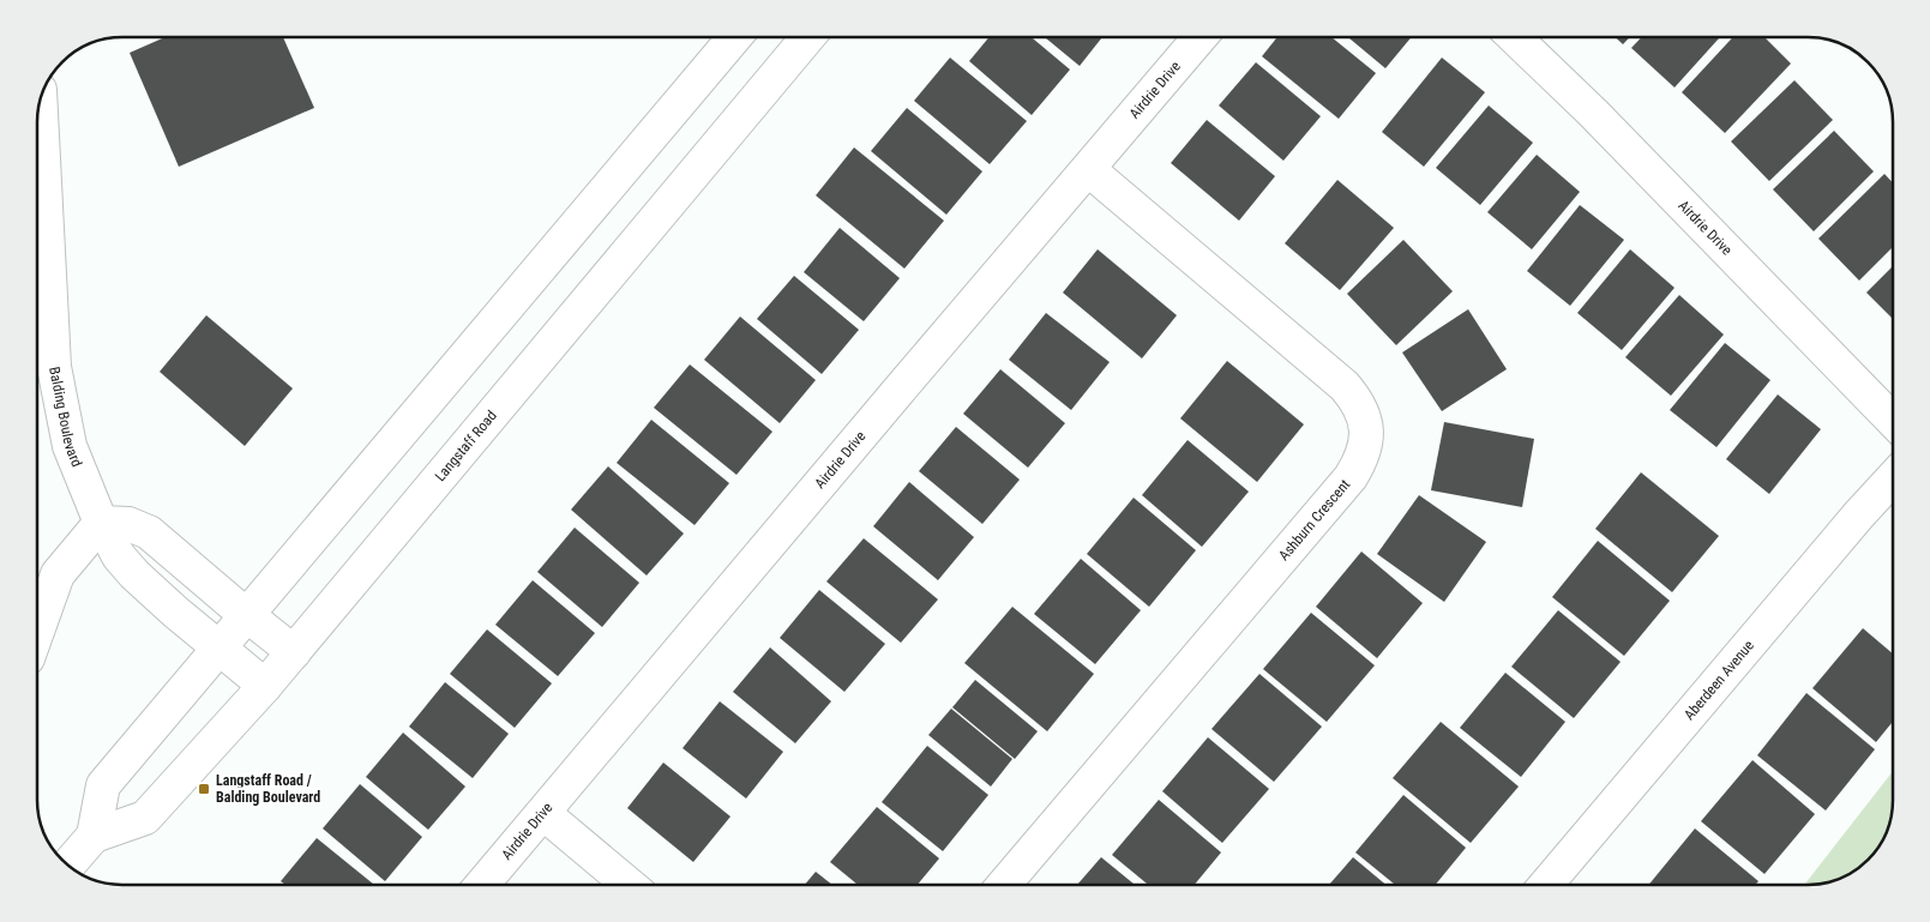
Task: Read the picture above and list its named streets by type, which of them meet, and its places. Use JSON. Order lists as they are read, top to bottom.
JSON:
{
  "streets": {
    "street": [
      "Airdrie Drive",
      "Balding Boulevard",
      "Langstaff Road",
      "Ashburn Crescent",
      "Aberdeen Avenue"
    ]
  },
  "crossings": [
    ["Airdrie Drive", "Ashburn Crescent"],
    ["Balding Boulevard", "Langstaff Road"]
  ],
  "places": {
    "transit": ["Langstaff Road / Balding Boulevard"]
  }
}
